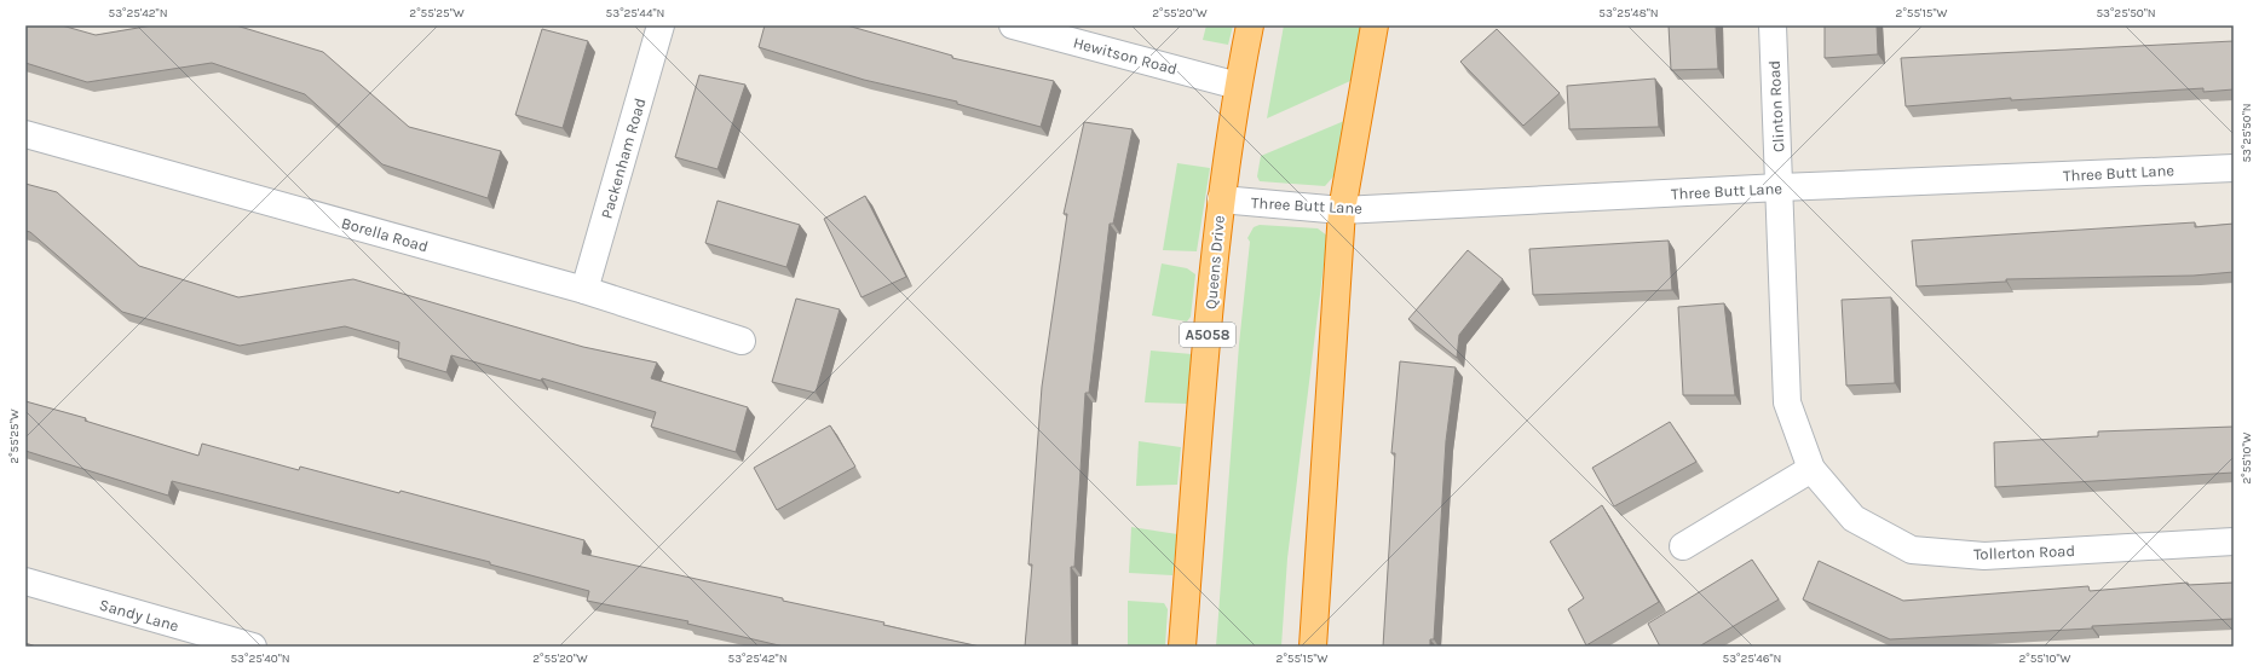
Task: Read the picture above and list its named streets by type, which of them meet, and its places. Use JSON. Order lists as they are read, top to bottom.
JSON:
{
  "streets": {
    "highway": ["Queens Drive", "A5058"],
    "street": [
      "Hewitson Road",
      "Clinton Road",
      "Packenham Road",
      "Three Butt Lane",
      "Borella Road",
      "Tollerton Road",
      "Sandy Lane"
    ]
  },
  "crossings": [
    ["Hewitson Road", "Queens Drive"],
    ["Clinton Road", "Three Butt Lane"],
    ["Clinton Road", "Tollerton Road"],
    ["Packenham Road", "Borella Road"],
    ["Three Butt Lane", "Queens Drive"],
    ["Three Butt Lane", "Tollerton Road"]
  ],
  "coordinates": [
    "53°25'42\"N",
    "2°55'25\"W",
    "53°25'44\"N",
    "2°55'20\"W",
    "53°25'48\"N",
    "2°55'15\"W",
    "53°25'50\"N",
    "2°55'10\"W",
    "53°25'40\"N",
    "53°25'46\"N"
  ]
}
